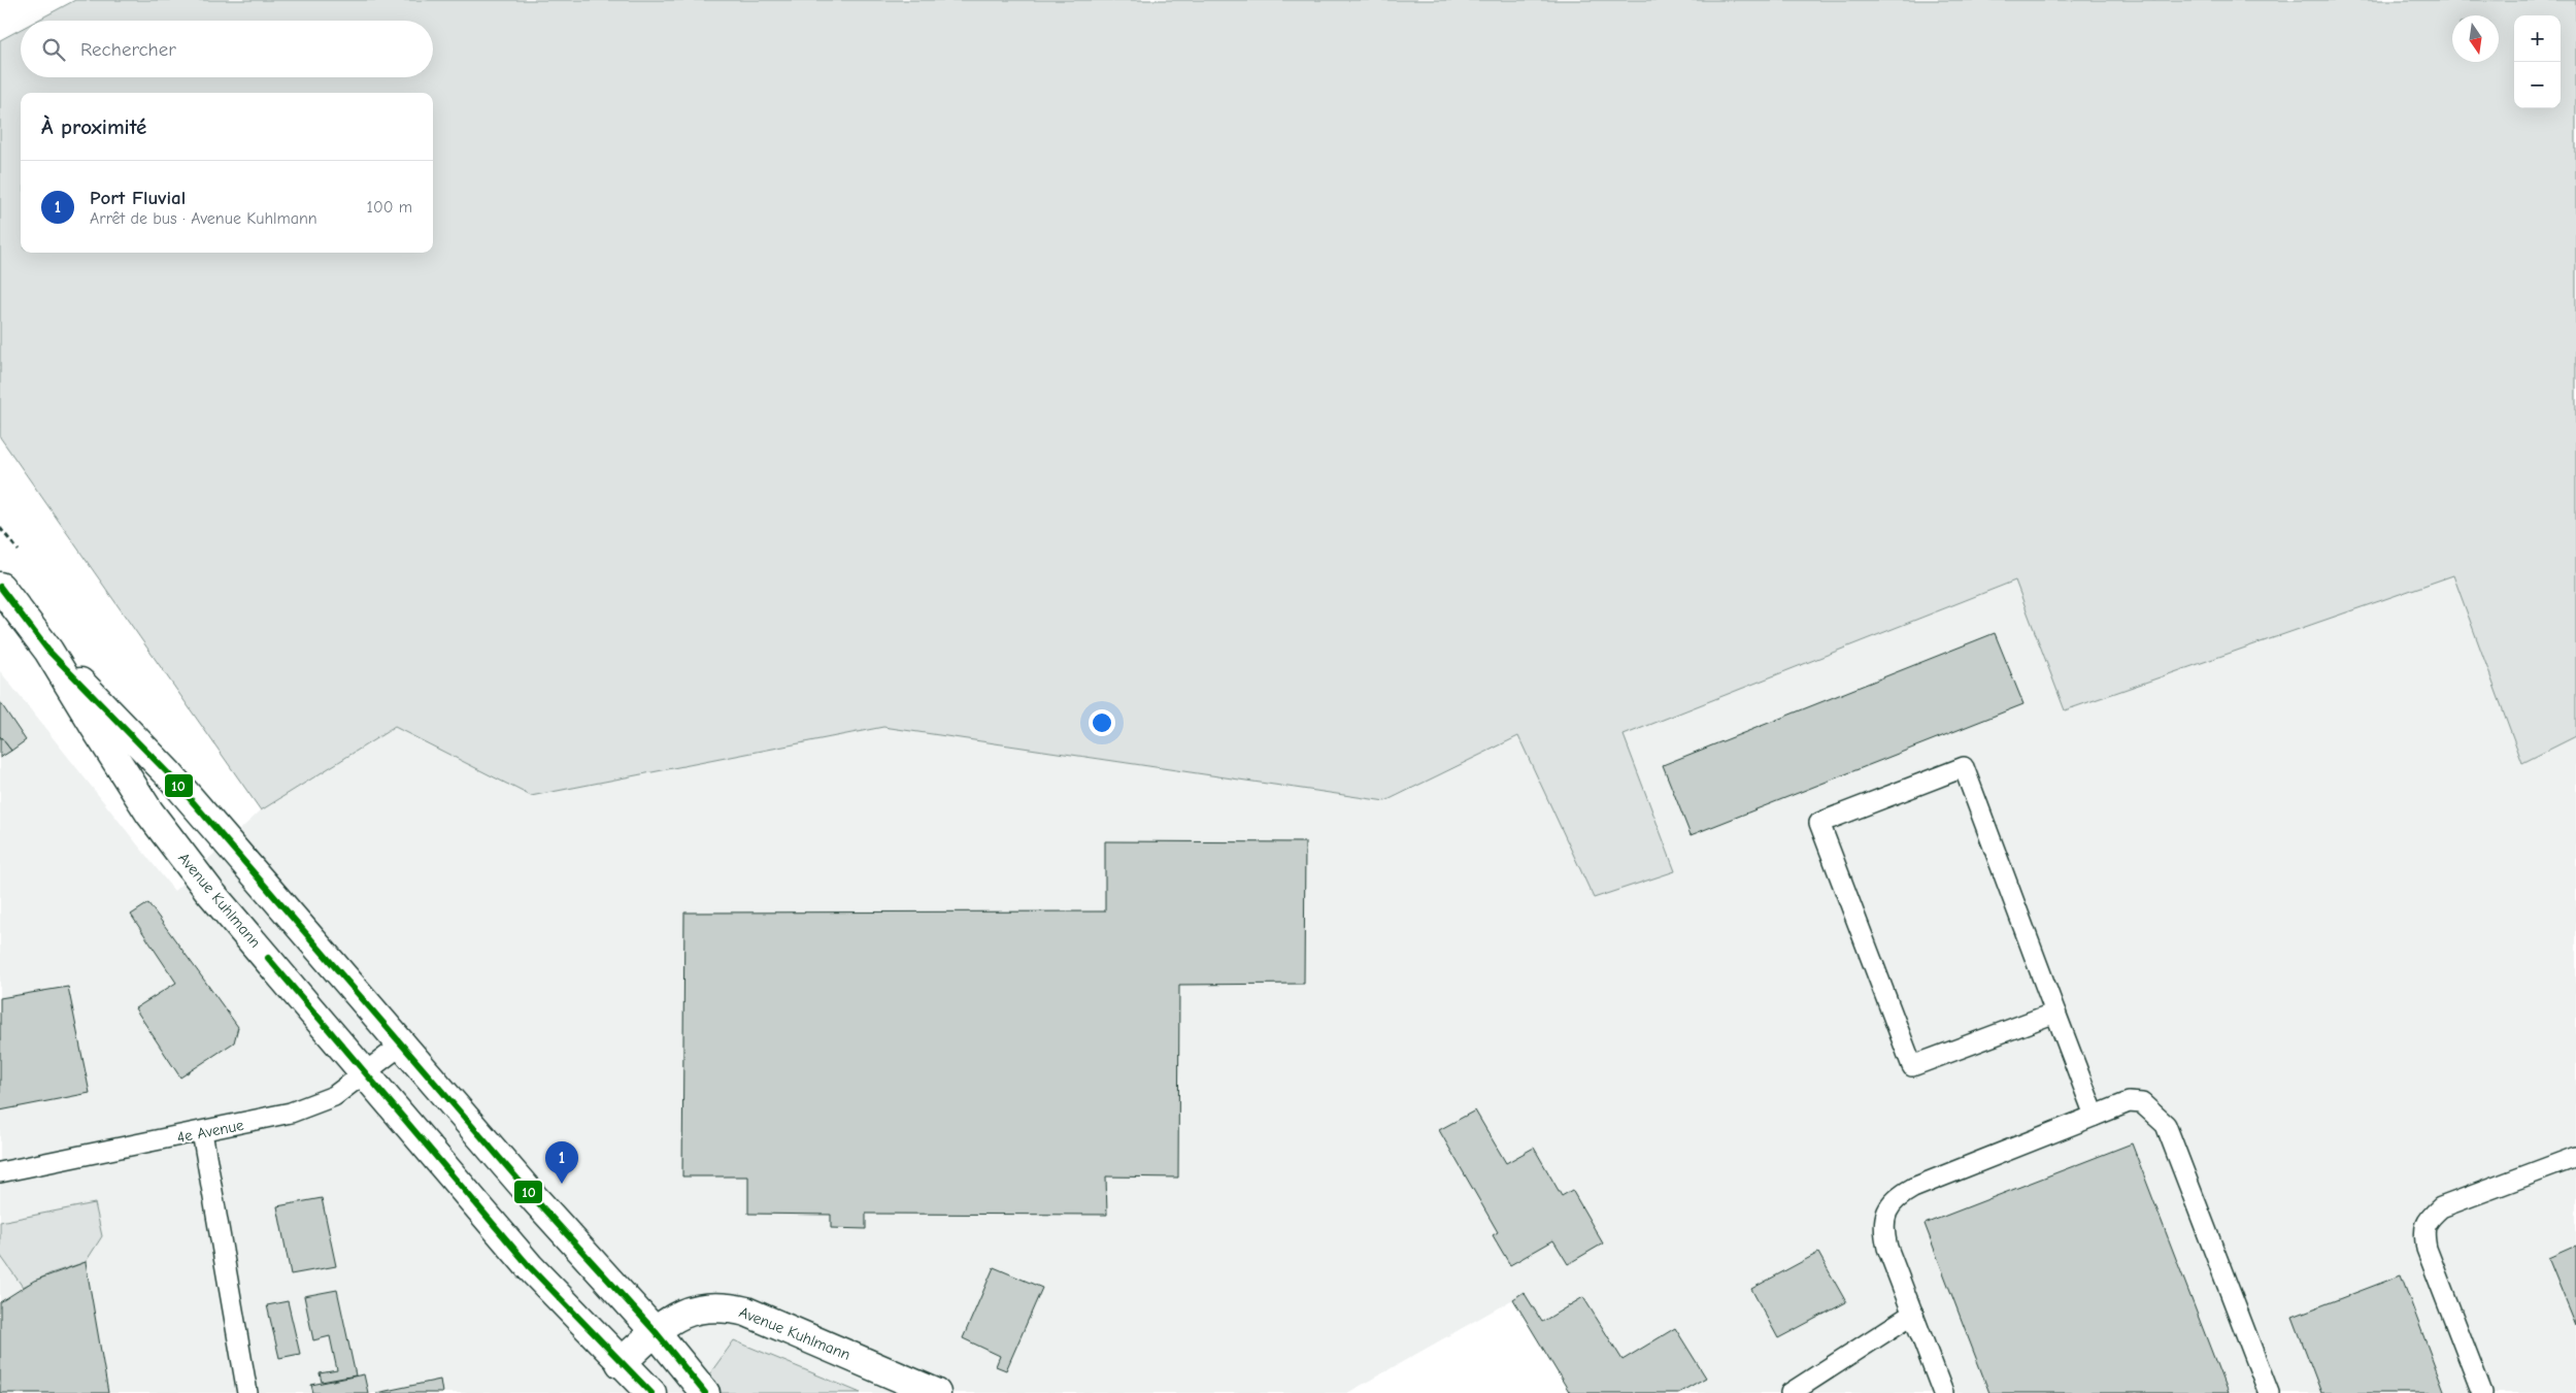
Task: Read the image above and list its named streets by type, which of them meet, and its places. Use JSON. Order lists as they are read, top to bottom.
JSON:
{
  "streets": {
    "street": ["Avenue Kuhlmann"],
    "lane": ["4e Avenue"]
  },
  "crossings": [
    ["Avenue Kuhlmann", "4e Avenue"]
  ],
  "lines": ["transit line 10"],
  "north": "bottom",
  "page": {
    "map_buttons": ["+", "−"],
    "search": "Rechercher",
    "heading": "À proximité",
    "list": [
      {
        "mark": "1",
        "name": "Port Fluvial",
        "note": "Arrêt de bus · Avenue Kuhlmann",
        "value": "100 m"
      }
    ],
    "pins": "1"
  }
}
